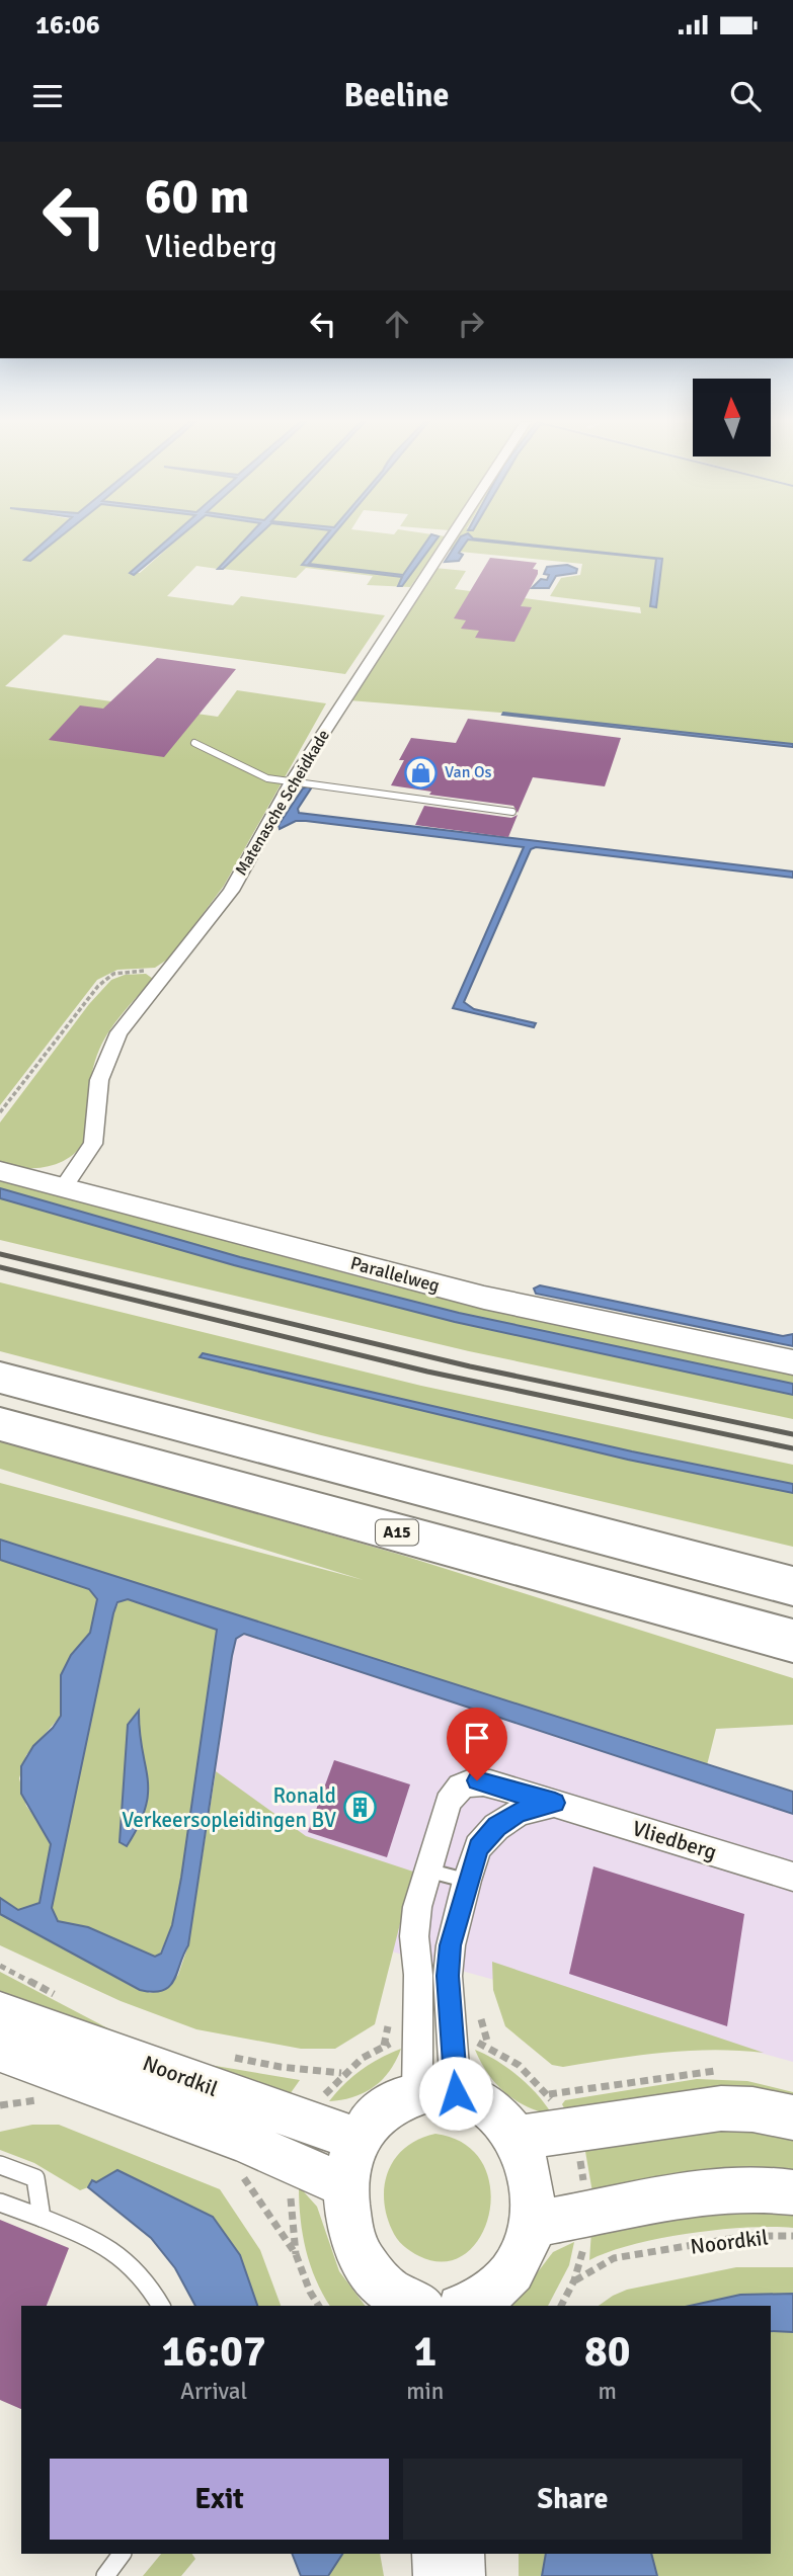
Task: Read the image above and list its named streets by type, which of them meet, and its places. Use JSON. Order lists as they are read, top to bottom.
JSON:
{
  "streets": {
    "highway": ["A15"],
    "street": [
      "Matenasche Scheidkade",
      "Parallelweg",
      "Vliedberg",
      "Noordkil"
    ]
  },
  "crossings": [
    ["Matenasche Scheidkade", "Parallelweg"]
  ],
  "places": {
    "shop": ["Van Os"],
    "building": ["Ronald Verkeersopleidingen BV"]
  },
  "north": "top",
  "page": {
    "status": "16:06",
    "header": "Beeline",
    "turn": ["60 m", "Vliedberg"],
    "eta": [
      "16:07",
      "Arrival",
      "1",
      "min",
      "80",
      "m"
    ],
    "buttons": ["Exit", "Share"]
  }
}
